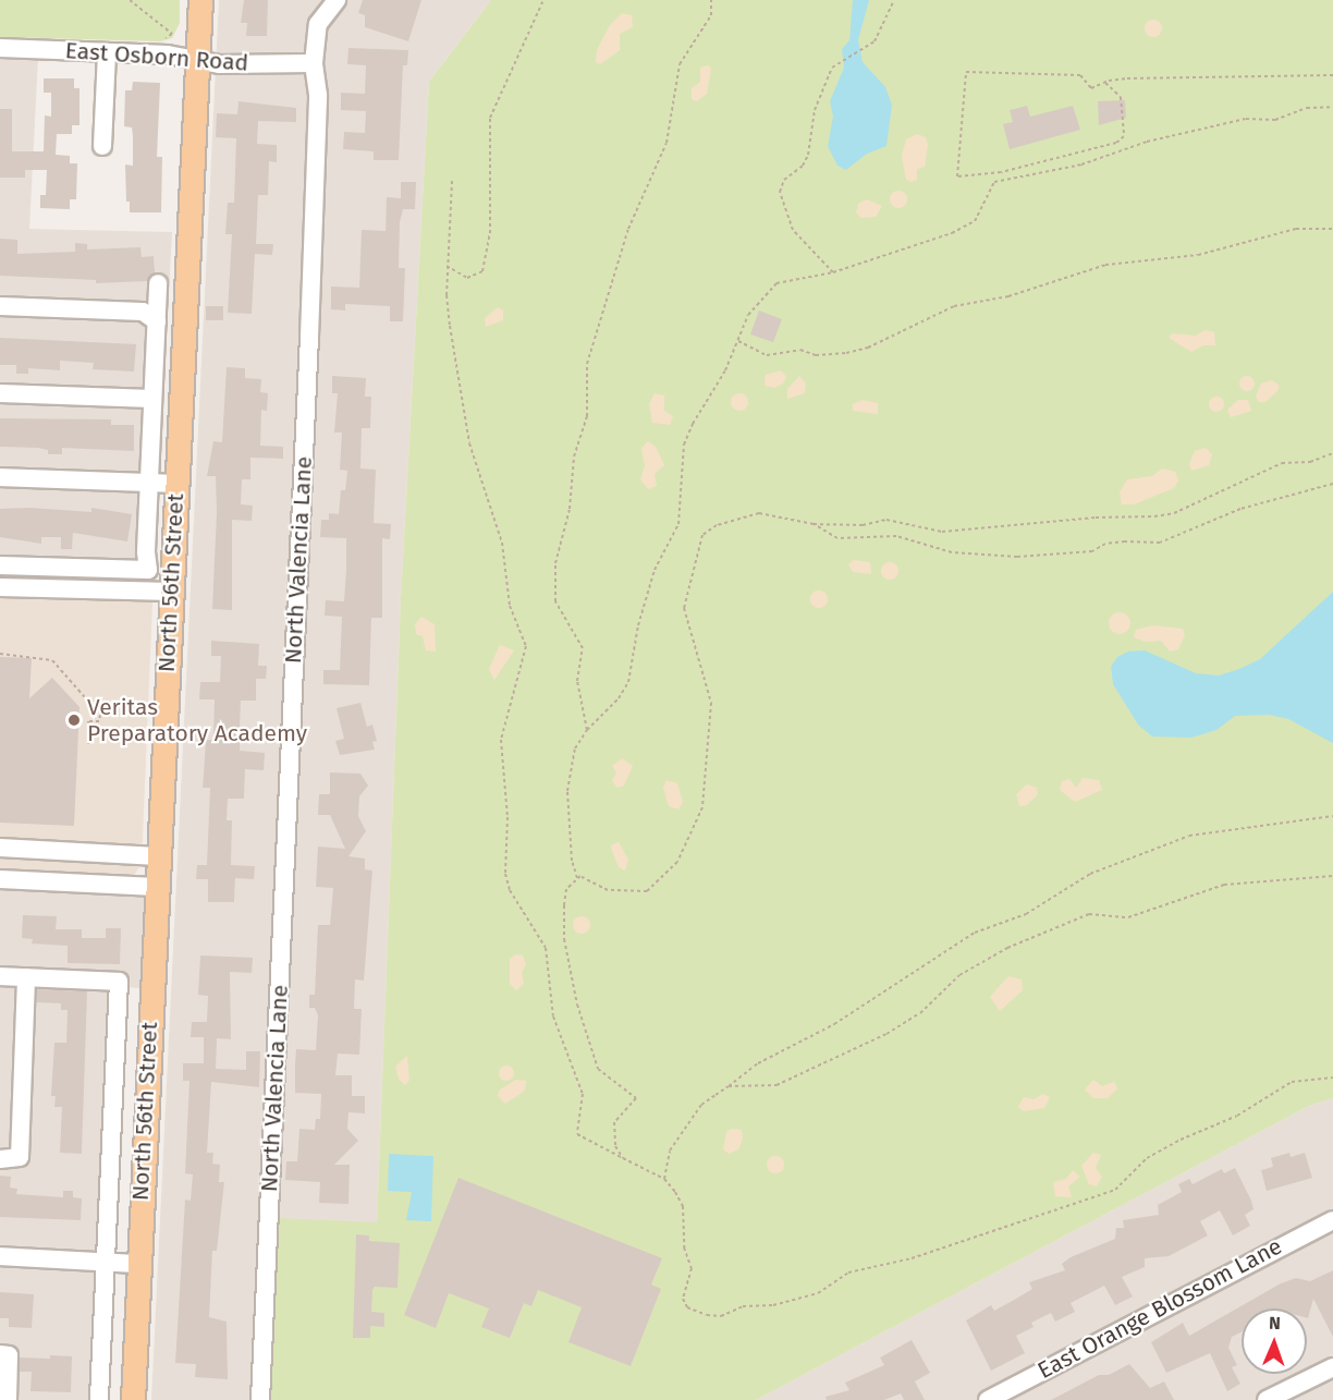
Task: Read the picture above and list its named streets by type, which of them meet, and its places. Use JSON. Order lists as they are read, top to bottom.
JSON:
{
  "streets": {
    "main road": ["North 56th Street"],
    "street": ["East Osborn Road", "North Valencia Lane", "East Orange Blossom Lane"]
  },
  "crossings": [
    ["East Osborn Road", "North Valencia Lane"],
    ["East Osborn Road", "North 56th Street"]
  ],
  "places": ["Veritas Preparatory Academy"],
  "north": "top"
}
